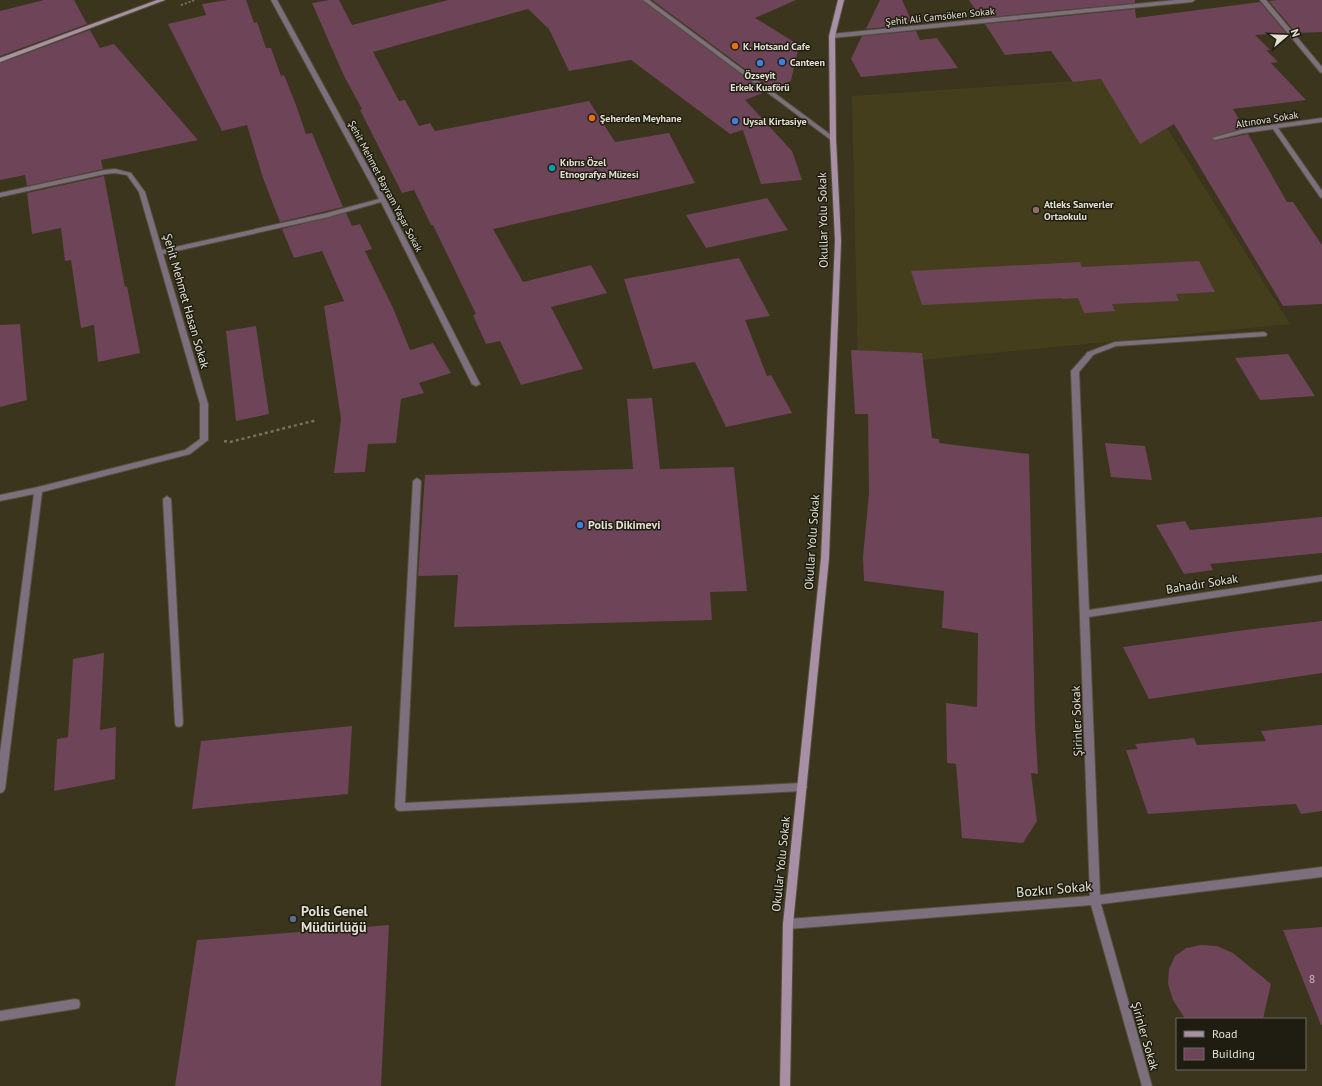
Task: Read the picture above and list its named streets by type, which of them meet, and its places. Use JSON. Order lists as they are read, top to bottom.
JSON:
{
  "streets": {
    "street": [
      "Şehit Ali Camsöken Sokak",
      "Altınova Sokak",
      "Şehit Mehmet Bayram Yaşar Sokak",
      "Okullar Yolu Sokak",
      "Şehit Mehmet Hasan Sokak",
      "Bahadır Sokak",
      "Şirinler Sokak",
      "Bozkır Sokak"
    ]
  },
  "crossings": [
    ["Şehit Ali Camsöken Sokak", "Okullar Yolu Sokak"],
    ["Okullar Yolu Sokak", "Bozkır Sokak"],
    ["Bahadır Sokak", "Şirinler Sokak"],
    ["Şirinler Sokak", "Bozkır Sokak"]
  ],
  "places": [
    "K. Hotsand Cafe",
    "Canteen",
    "Özseyit Erkek Kuaförü",
    "Şeherden Meyhane",
    "Uysal Kirtasiye",
    "Kıbrıs Özel Etnografya Müzesi",
    "Atleks Sanverler Ortaokulu",
    "Polis Dikimevi",
    "Polis Genel Müdürlüğü"
  ],
  "house_numbers": ["8"],
  "legend": ["Road", "Building"],
  "north": "right"
}
